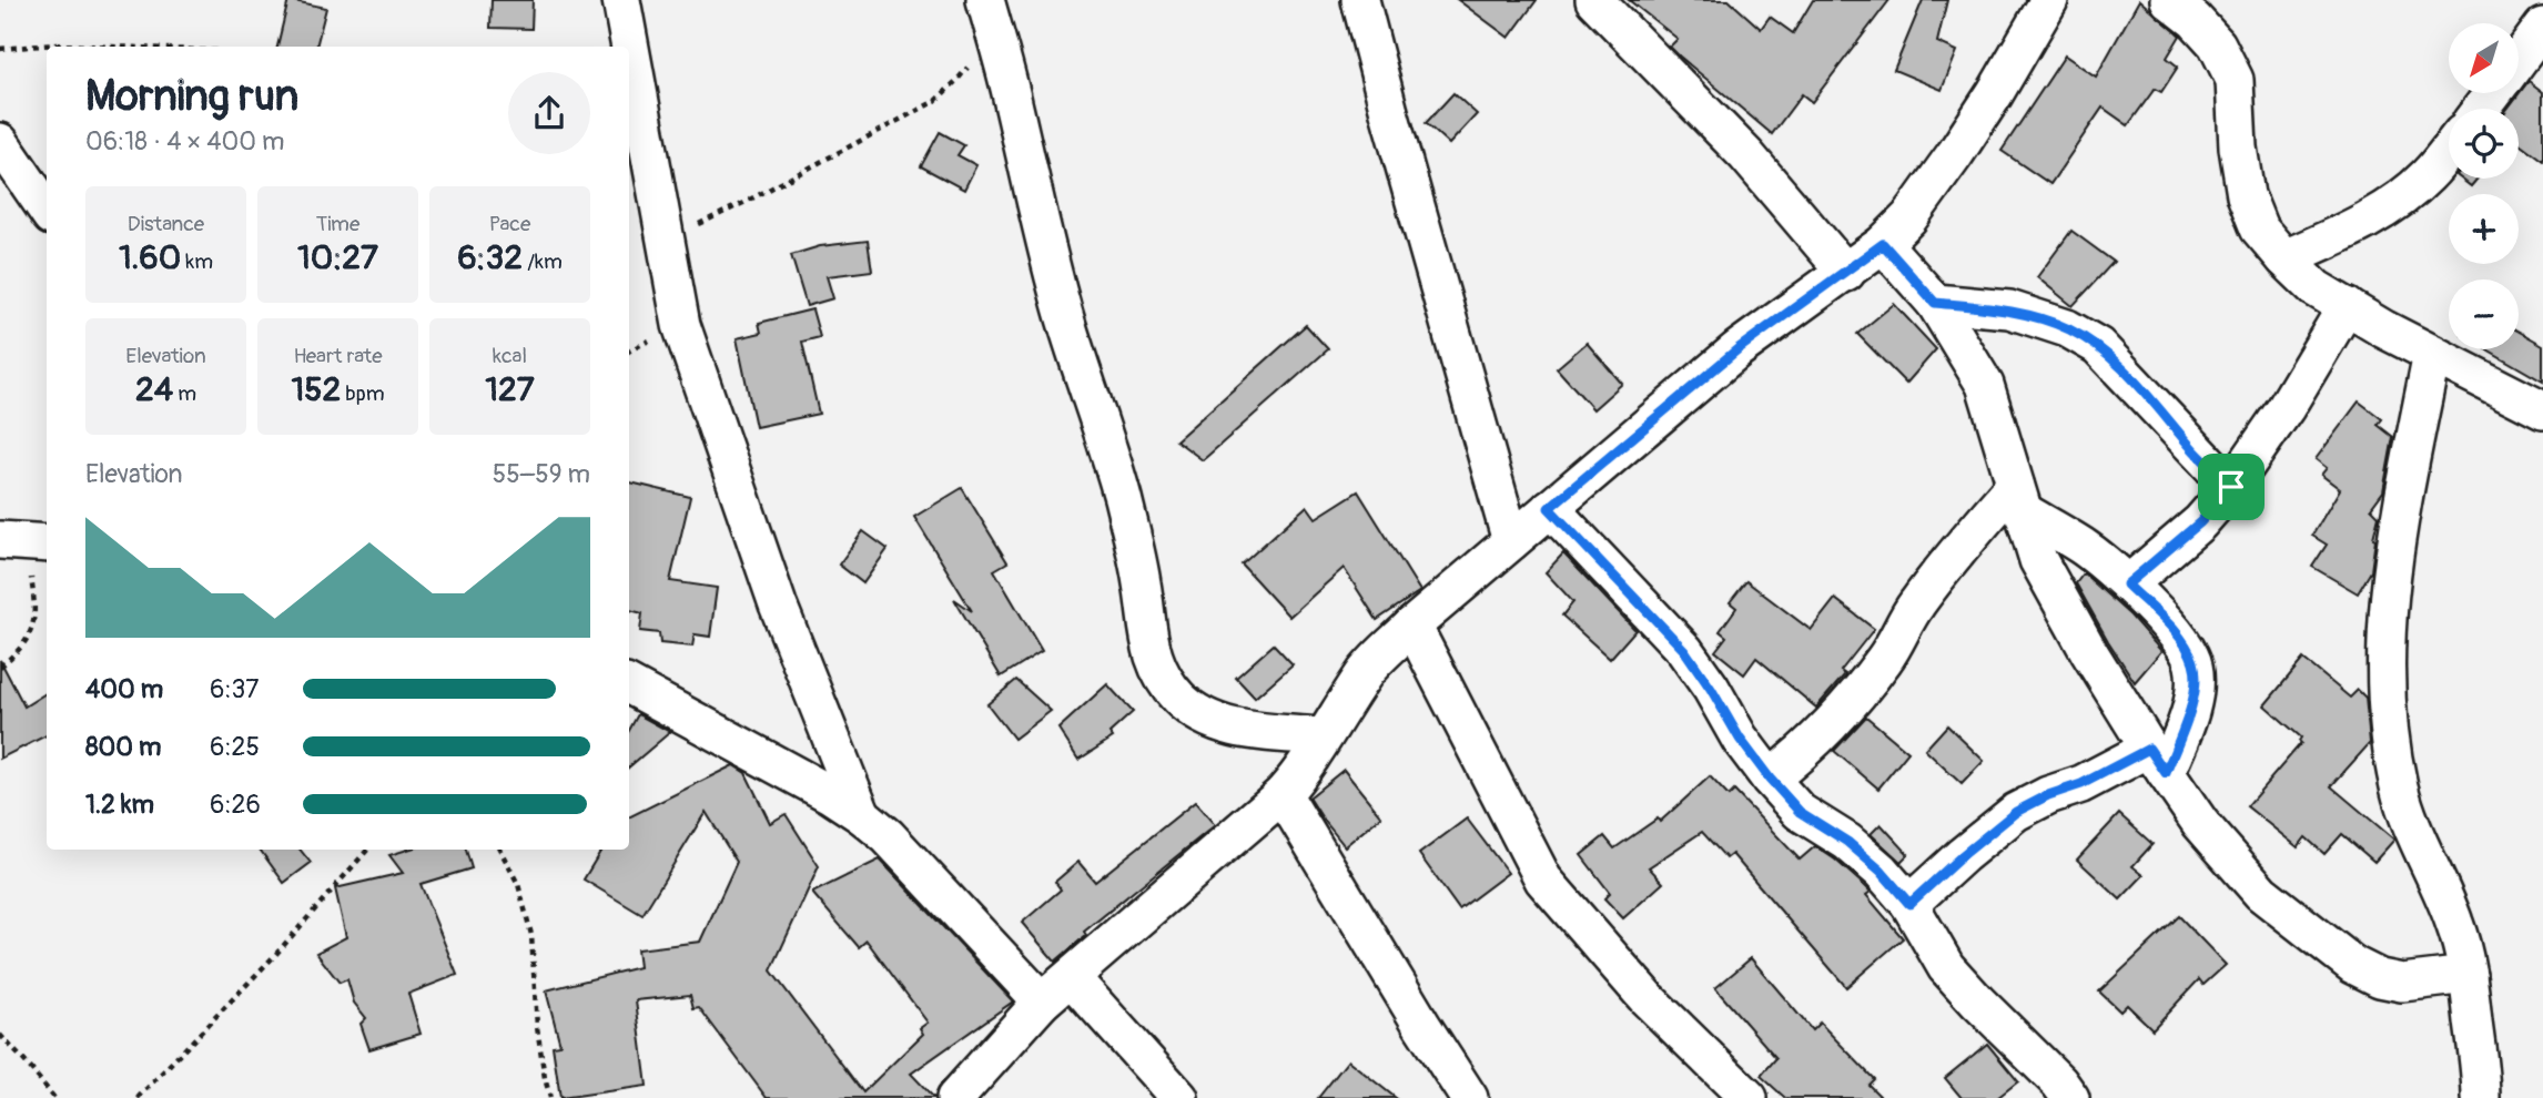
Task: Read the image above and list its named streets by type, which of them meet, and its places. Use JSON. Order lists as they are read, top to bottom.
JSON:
{
  "north": "bottom left",
  "page": {
    "map_buttons": ["+", "−"],
    "heading": ["Morning run", "06:18 · 4 × 400 m"],
    "stats": [
      ["Distance", "1.60 km"],
      ["Time", "10:27"],
      ["Pace", "6:32 /km"],
      ["Elevation", "24 m"],
      ["Heart rate", "152 bpm"],
      ["kcal", "127"]
    ],
    "chart": ["Elevation", "55–59 m"],
    "list": [
      {
        "name": "400 m",
        "note": "6:37"
      },
      {
        "name": "800 m",
        "note": "6:25"
      },
      {
        "name": "1.2 km",
        "note": "6:26"
      }
    ]
  }
}
